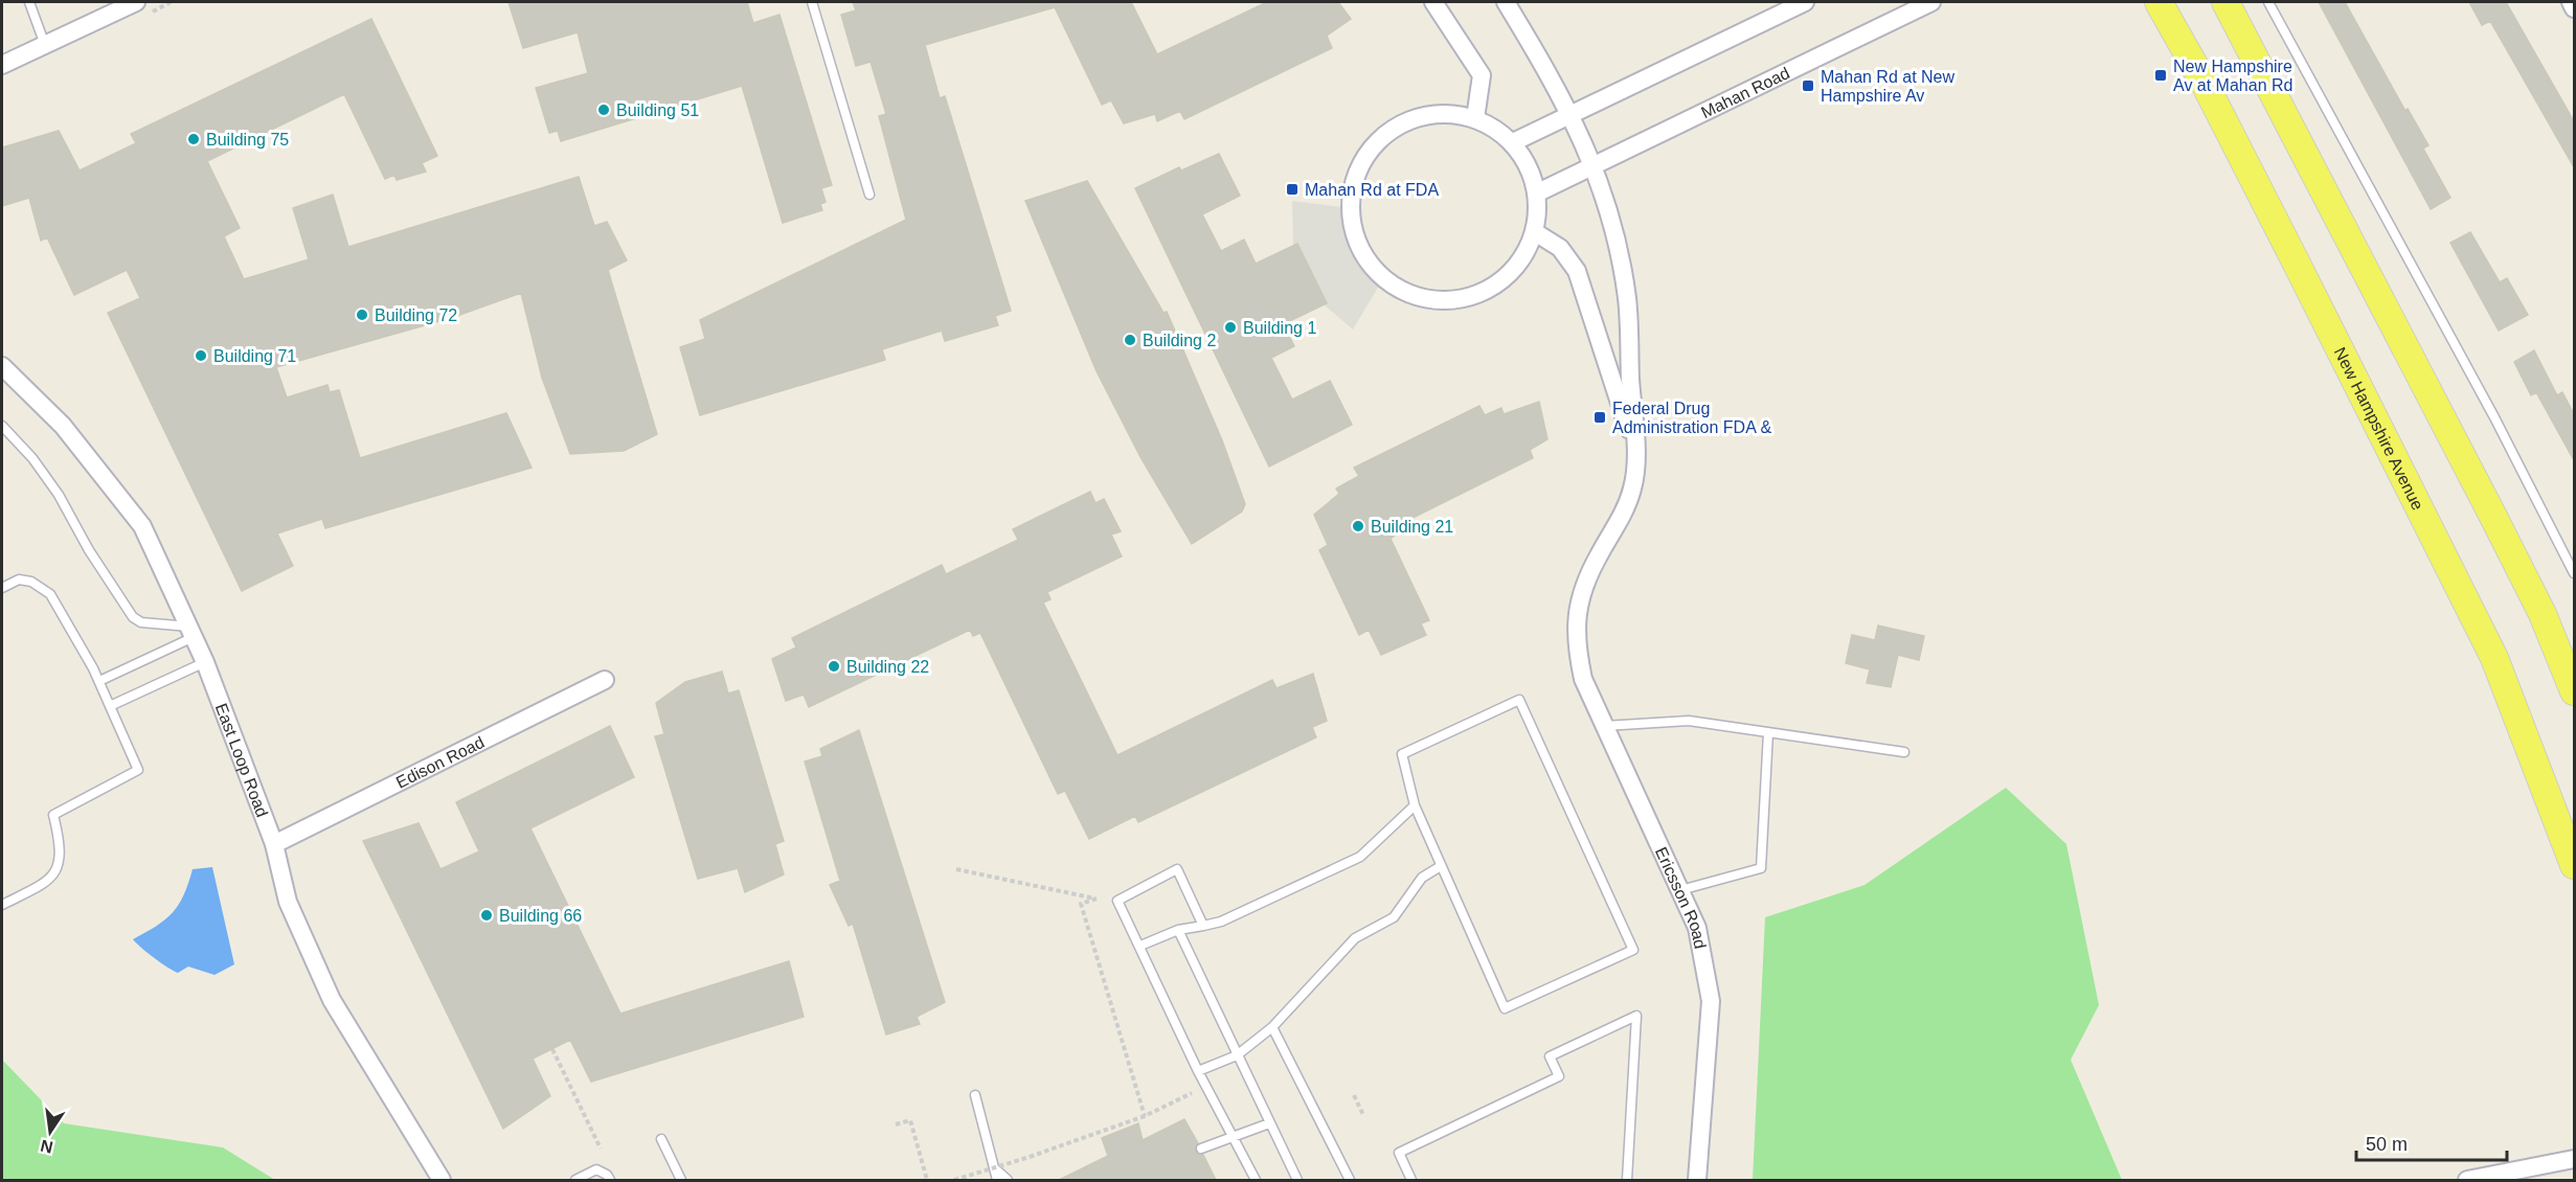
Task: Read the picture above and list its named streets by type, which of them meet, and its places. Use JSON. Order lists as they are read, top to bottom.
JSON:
{
  "streets": {
    "main road": ["New Hampshire Avenue"],
    "street": [
      "Mahan Road",
      "East Loop Road",
      "Edison Road",
      "Ericsson Road"
    ]
  },
  "crossings": [
    ["East Loop Road", "Edison Road"]
  ],
  "places": {
    "transit": [
      "New Hampshire Av at Mahan Rd",
      "Mahan Rd at New Hampshire Av",
      "Mahan Rd at FDA",
      "Federal Drug Administration FDA &"
    ],
    "other": [
      "Building 51",
      "Building 75",
      "Building 72",
      "Building 1",
      "Building 2",
      "Building 71",
      "Building 21",
      "Building 22",
      "Building 66"
    ]
  },
  "scale_bar": "50 m",
  "north": "bottom"
}
